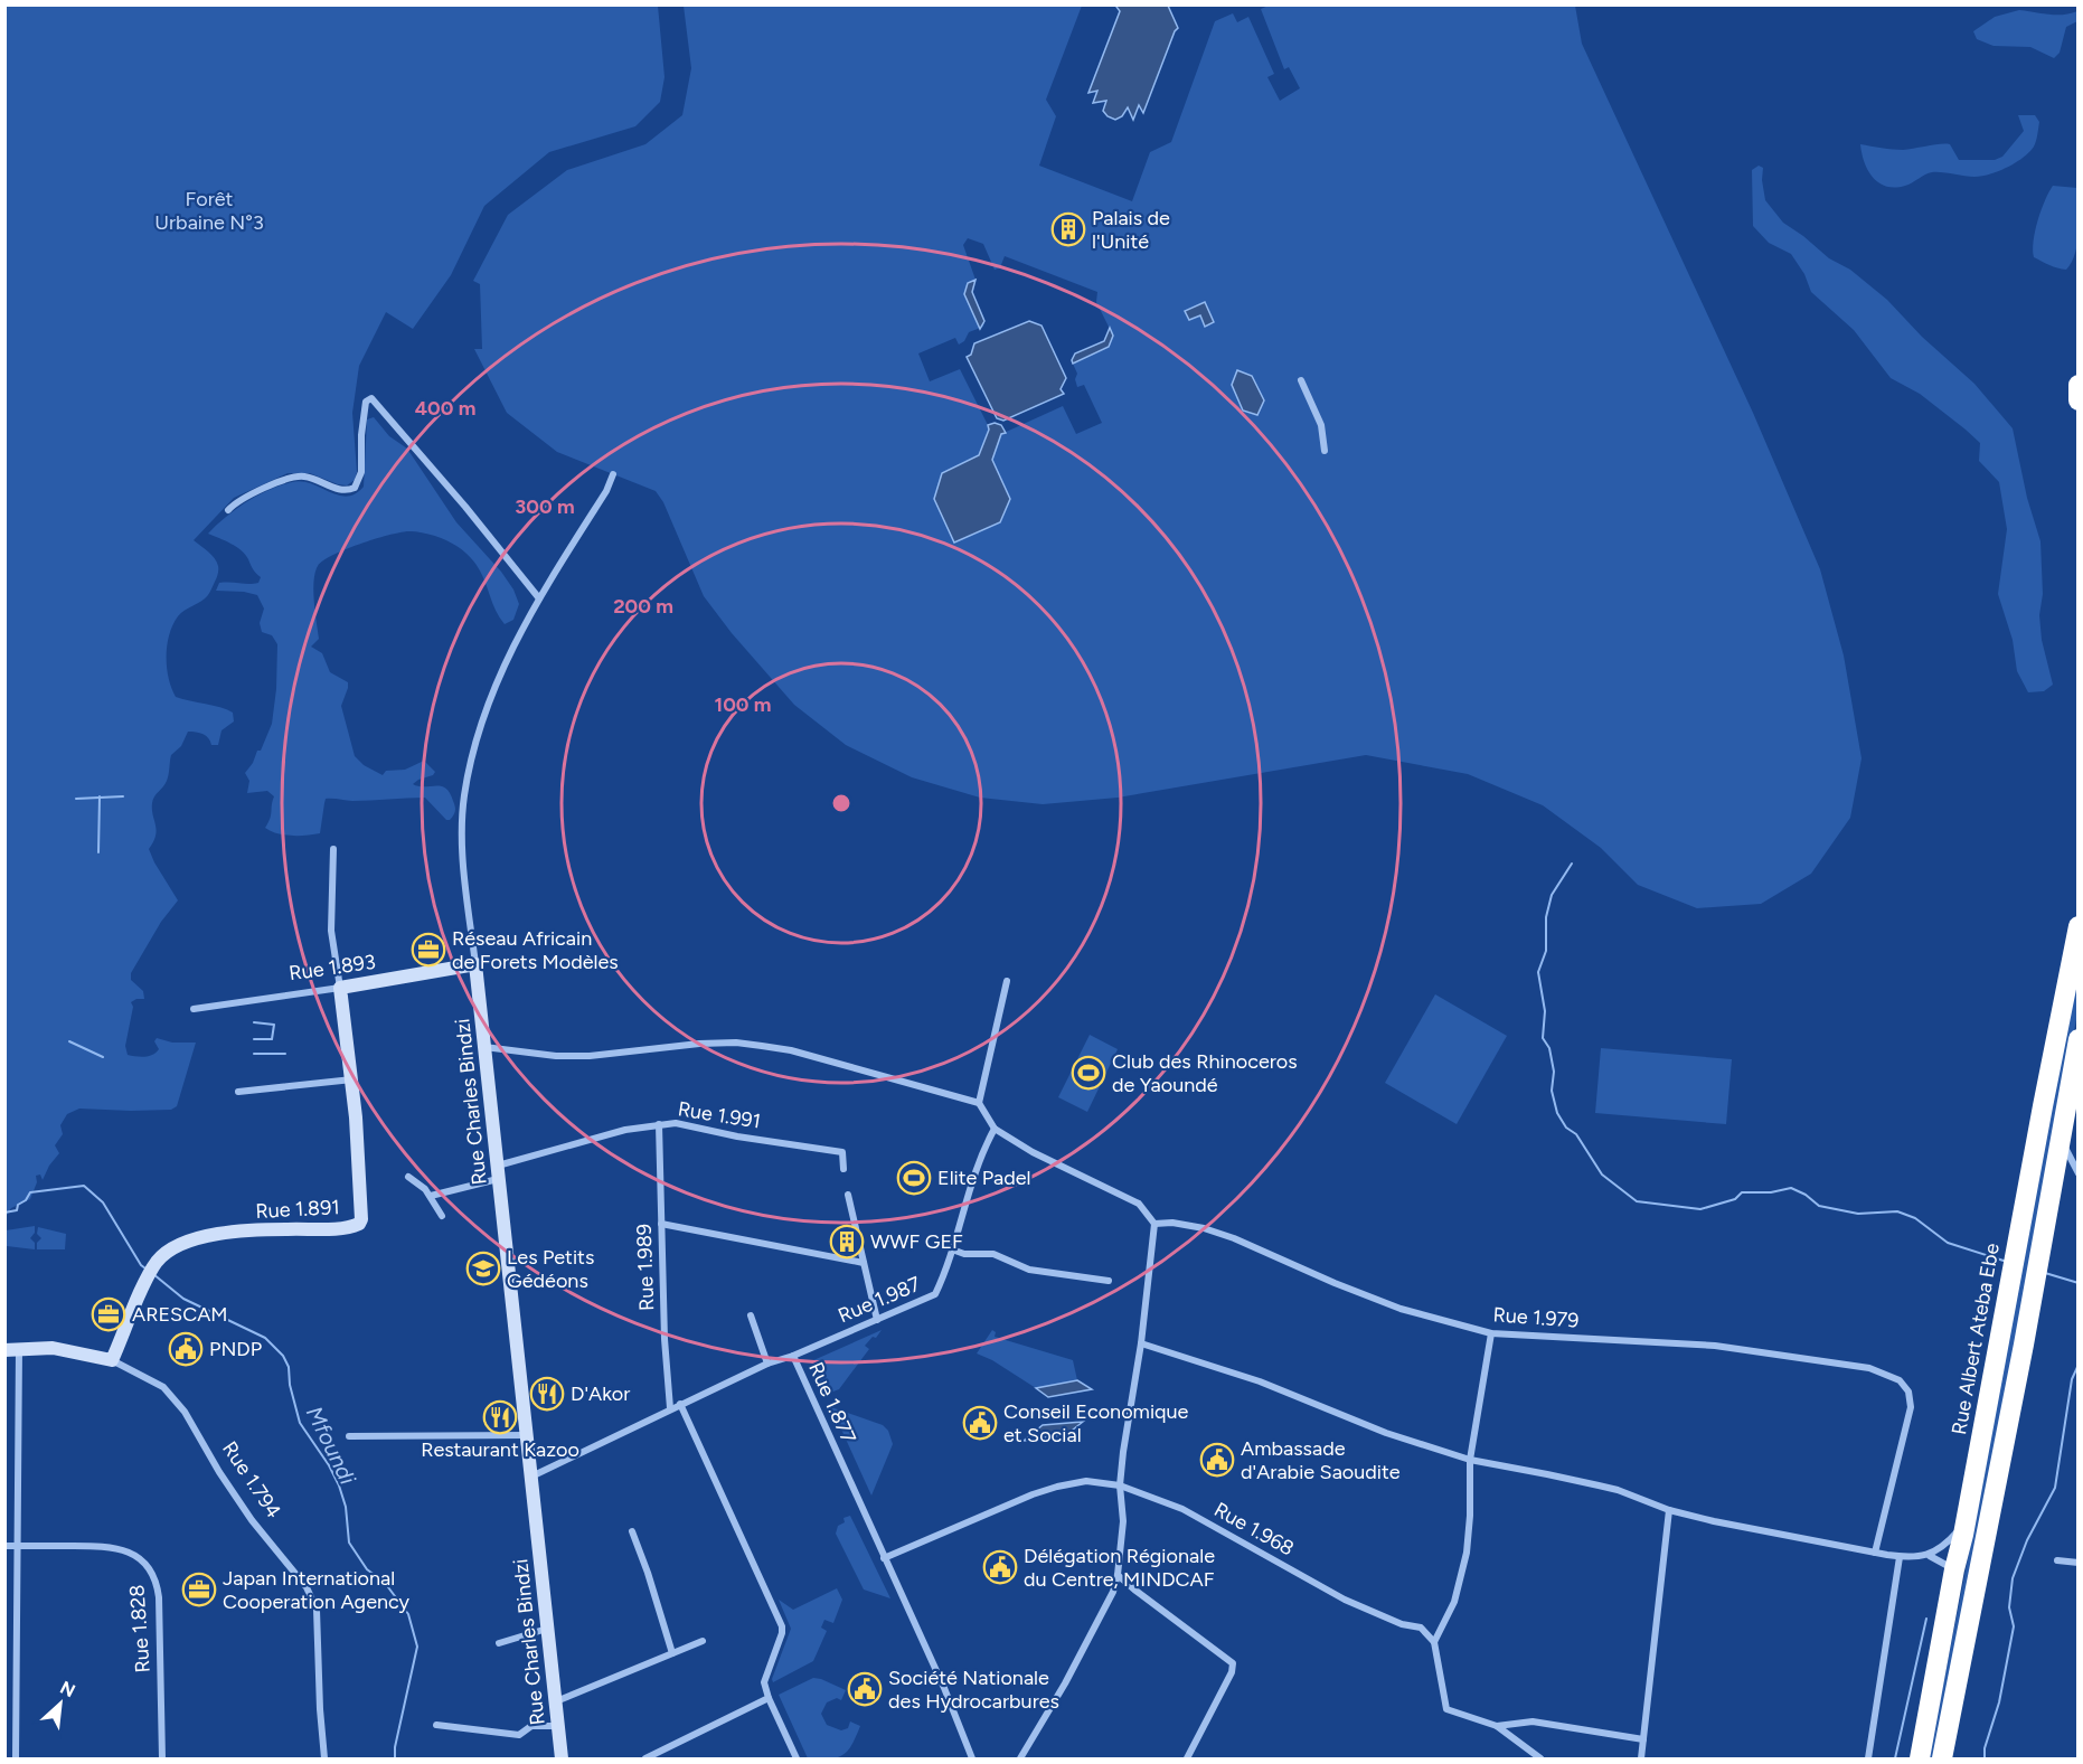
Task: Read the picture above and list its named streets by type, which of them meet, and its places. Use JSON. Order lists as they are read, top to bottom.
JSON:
{
  "streets": {
    "highway": ["Rue Albert Ateba Ebe"],
    "street": [
      "Rue 1.893",
      "Rue Charles Bindzi",
      "Rue 1.991",
      "Rue 1.891",
      "Rue 1.989",
      "Rue 1.987",
      "Rue 1.979",
      "Rue 1.877",
      "Rue 1.794",
      "Rue 1.968",
      "Rue 1.828"
    ]
  },
  "crossings": [
    ["Rue 1.893", "Rue Charles Bindzi"],
    ["Rue 1.893", "Rue 1.891"],
    ["Rue Charles Bindzi", "Rue 1.991"],
    ["Rue 1.991", "Rue 1.989"],
    ["Rue 1.891", "Rue 1.794"],
    ["Rue 1.987", "Rue 1.877"],
    ["Rue 1.877", "Rue 1.968"]
  ],
  "water": ["Mfoundi"],
  "parks": ["Forêt Urbaine N°3"],
  "places": {
    "building": ["Palais de l'Unité", "WWF GEF"],
    "office": ["Réseau Africain de Forets Modèles", "ARESCAM", "Japan International Cooperation Agency"],
    "sports": ["Club des Rhinoceros de Yaoundé", "Elite Padel"],
    "school or university": ["Les Petits Gédéons"],
    "public building": [
      "PNDP",
      "Conseil Economique et Social",
      "Ambassade d'Arabie Saoudite",
      "Délégation Régionale du Centre, MINDCAF",
      "Société Nationale des Hydrocarbures"
    ],
    "restaurant": ["D'Akor", "Restaurant Kazoo"]
  },
  "north": "top right",
  "rings": [
    "400 m",
    "300 m",
    "200 m",
    "100 m"
  ]
}
